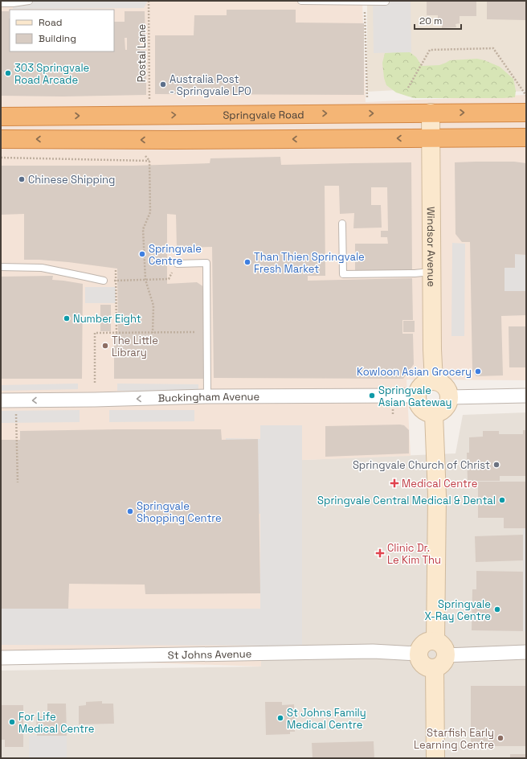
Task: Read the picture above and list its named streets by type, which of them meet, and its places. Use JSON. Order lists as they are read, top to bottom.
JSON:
{
  "streets": {
    "highway": ["Springvale Road"],
    "street": ["Windsor Avenue", "Buckingham Avenue", "St Johns Avenue"],
    "path": ["Postal Lane"]
  },
  "crossings": [
    ["Springvale Road", "Windsor Avenue"],
    ["Windsor Avenue", "Buckingham Avenue"]
  ],
  "one_way": ["Buckingham Avenue"],
  "places": {
    "other": [
      "303 Springvale Road Arcade",
      "Australia Post - Springvale LPO",
      "Chinese Shipping",
      "Springvale Centre",
      "Than Thien Springvale Fresh Market",
      "Number Eight",
      "The Little Library",
      "Kowloon Asian Grocery",
      "Springvale Asian Gateway",
      "Springvale Church of Christ",
      "Springvale Central Medical & Dental",
      "Springvale Shopping Centre",
      "Springvale X-Ray Centre",
      "St Johns Family Medical Centre",
      "For Life Medical Centre",
      "Starfish Early Learning Centre"
    ],
    "health": ["Medical Centre", "Clinic Dr. Le Kim Thu"]
  },
  "legend": ["Road", "Building"],
  "scale_bar": "20 m"
}
